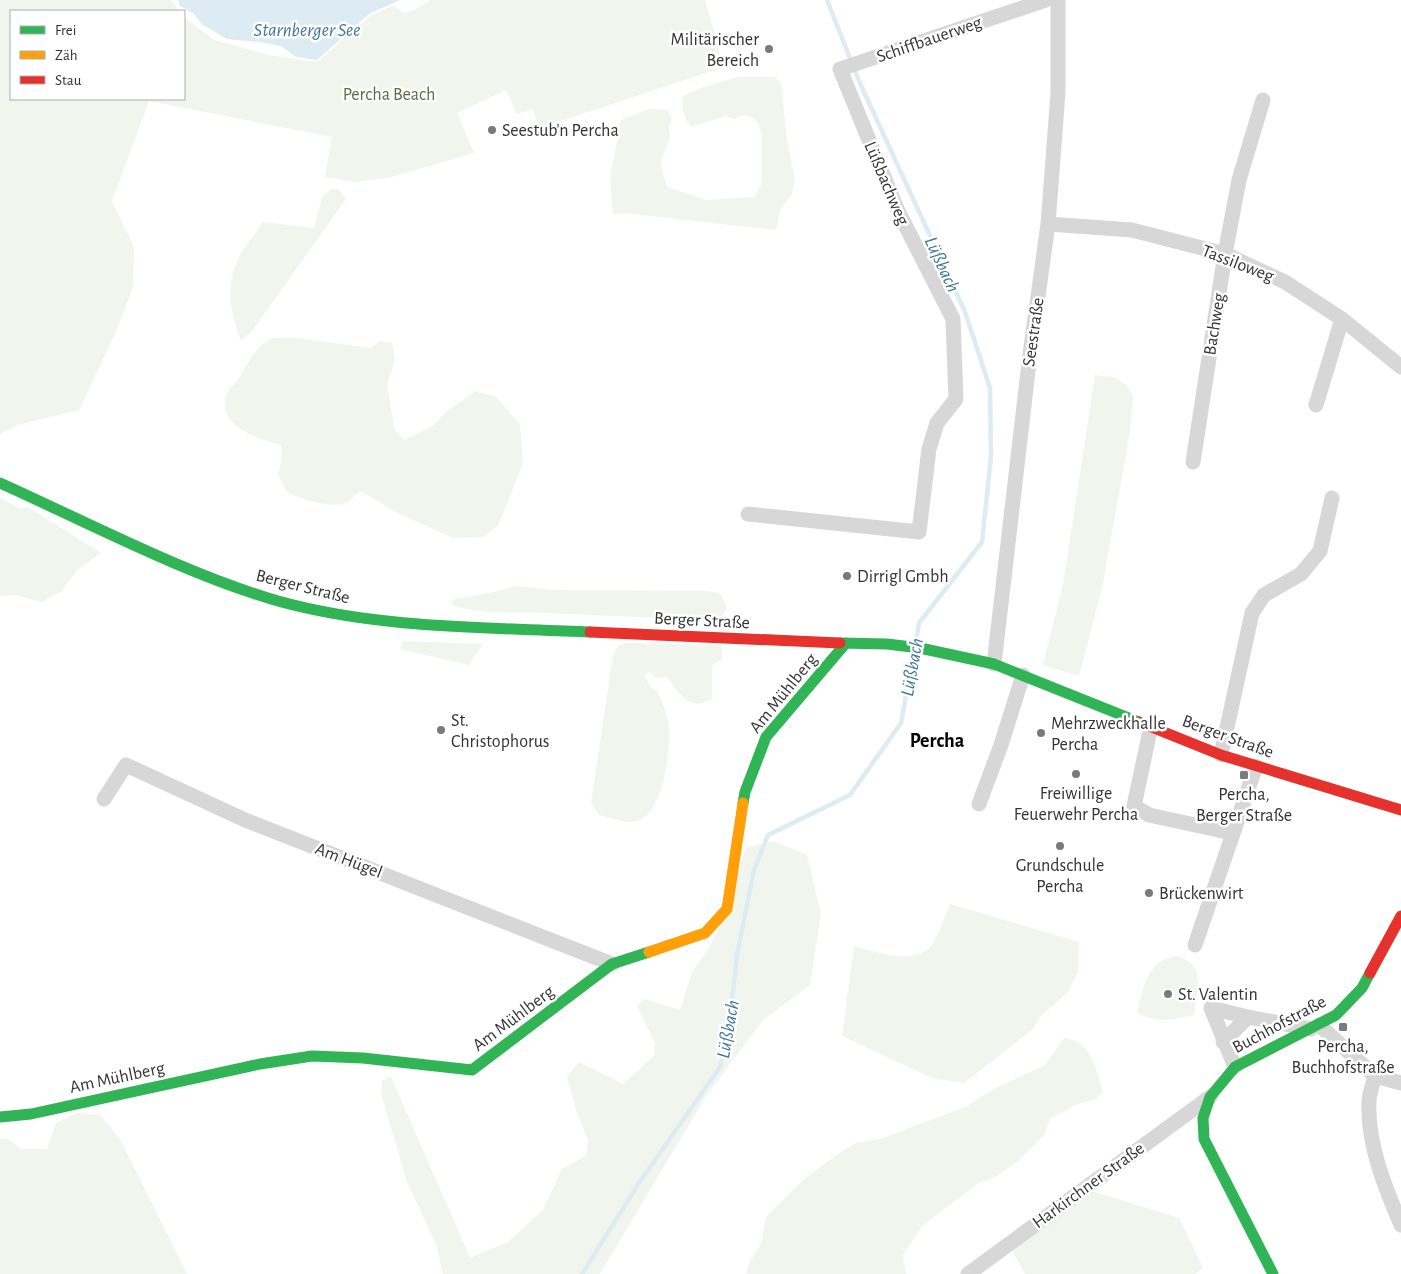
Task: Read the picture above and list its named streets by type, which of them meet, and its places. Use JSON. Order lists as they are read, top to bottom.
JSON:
{
  "streets": {
    "main road": ["Berger Straße", "Am Mühlberg", "Buchhofstraße"],
    "street": [
      "Schiffbauerweg",
      "Lüßbachweg",
      "Tassiloweg",
      "Bachweg",
      "Seestraße",
      "Am Hügel",
      "Harkirchner Straße"
    ]
  },
  "crossings": [
    ["Schiffbauerweg", "Lüßbachweg"],
    ["Tassiloweg", "Bachweg"],
    ["Tassiloweg", "Seestraße"],
    ["Seestraße", "Berger Straße"],
    ["Berger Straße", "Am Mühlberg"],
    ["Am Mühlberg", "Am Hügel"],
    ["Buchhofstraße", "Harkirchner Straße"]
  ],
  "districts": ["Percha"],
  "water": ["Starnberger See", "Lüßbach"],
  "parks": ["Percha Beach"],
  "places": {
    "other": [
      "Militärischer Bereich",
      "Seestub'n Percha",
      "Dirrigl Gmbh",
      "St. Christophorus",
      "Mehrzweckhalle Percha",
      "Freiwillige Feuerwehr Percha",
      "Grundschule Percha",
      "Brückenwirt",
      "St. Valentin"
    ],
    "transit": ["Percha, Berger Straße", "Percha, Buchhofstraße"]
  },
  "legend": ["Frei", "Zäh", "Stau"]
}
